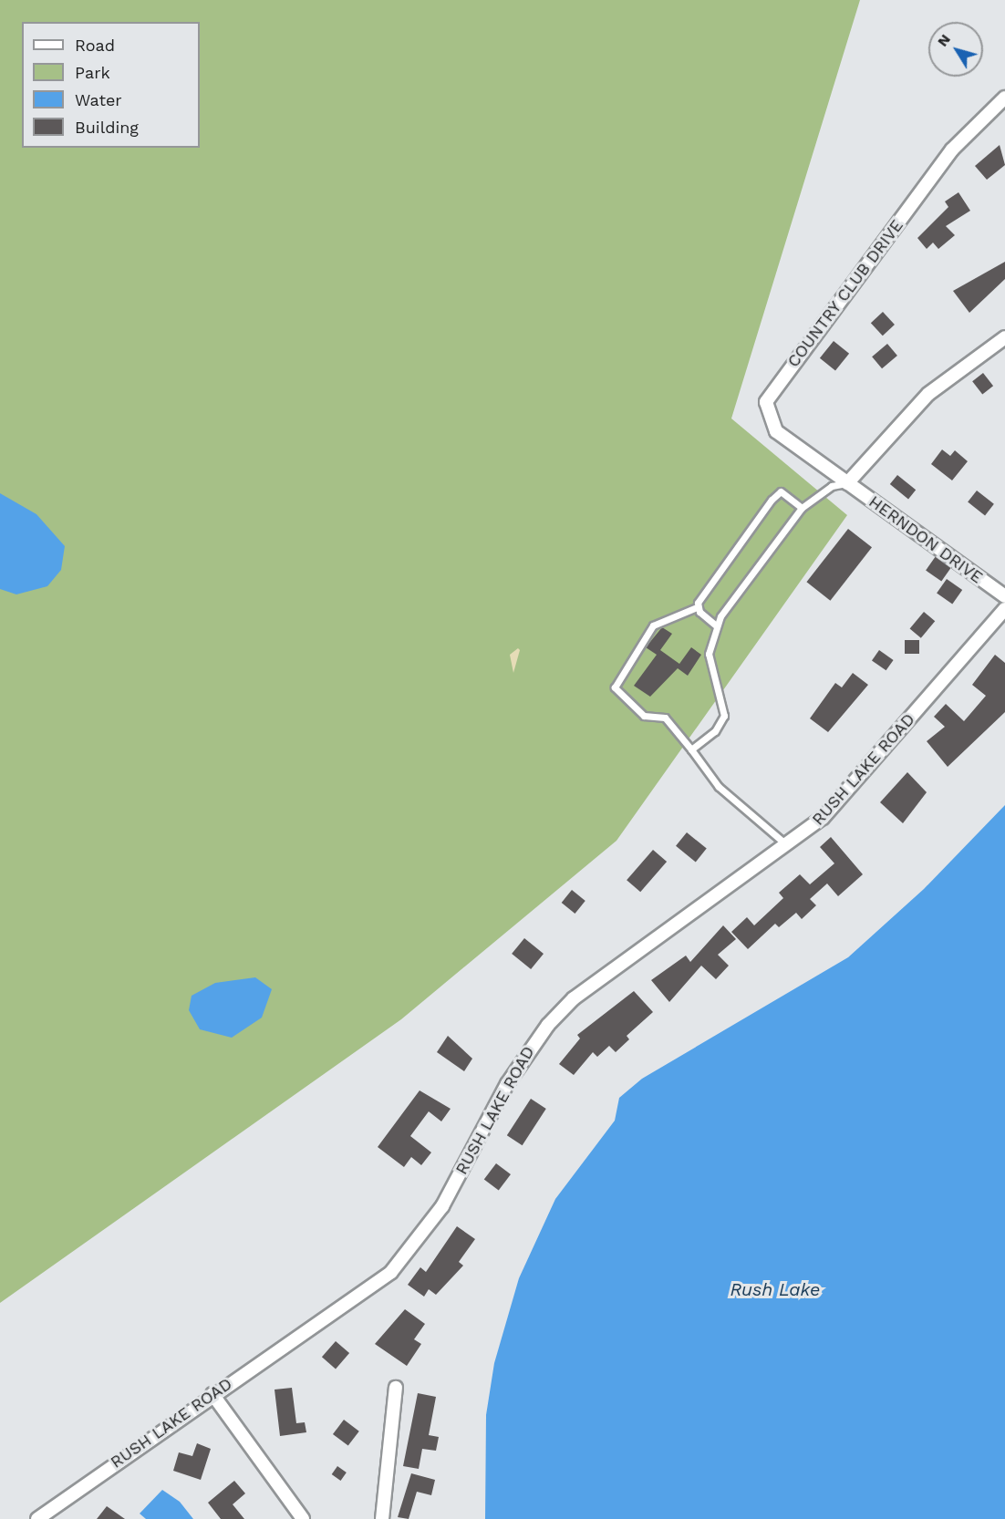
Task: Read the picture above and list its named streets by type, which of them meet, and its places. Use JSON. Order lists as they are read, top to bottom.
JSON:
{
  "streets": {
    "street": ["COUNTRY CLUB DRIVE", "HERNDON DRIVE", "RUSH LAKE ROAD"]
  },
  "crossings": [
    ["COUNTRY CLUB DRIVE", "HERNDON DRIVE"]
  ],
  "water": ["Rush Lake"],
  "legend": [
    "Road",
    "Park",
    "Water",
    "Building"
  ],
  "north": "top left"
}
